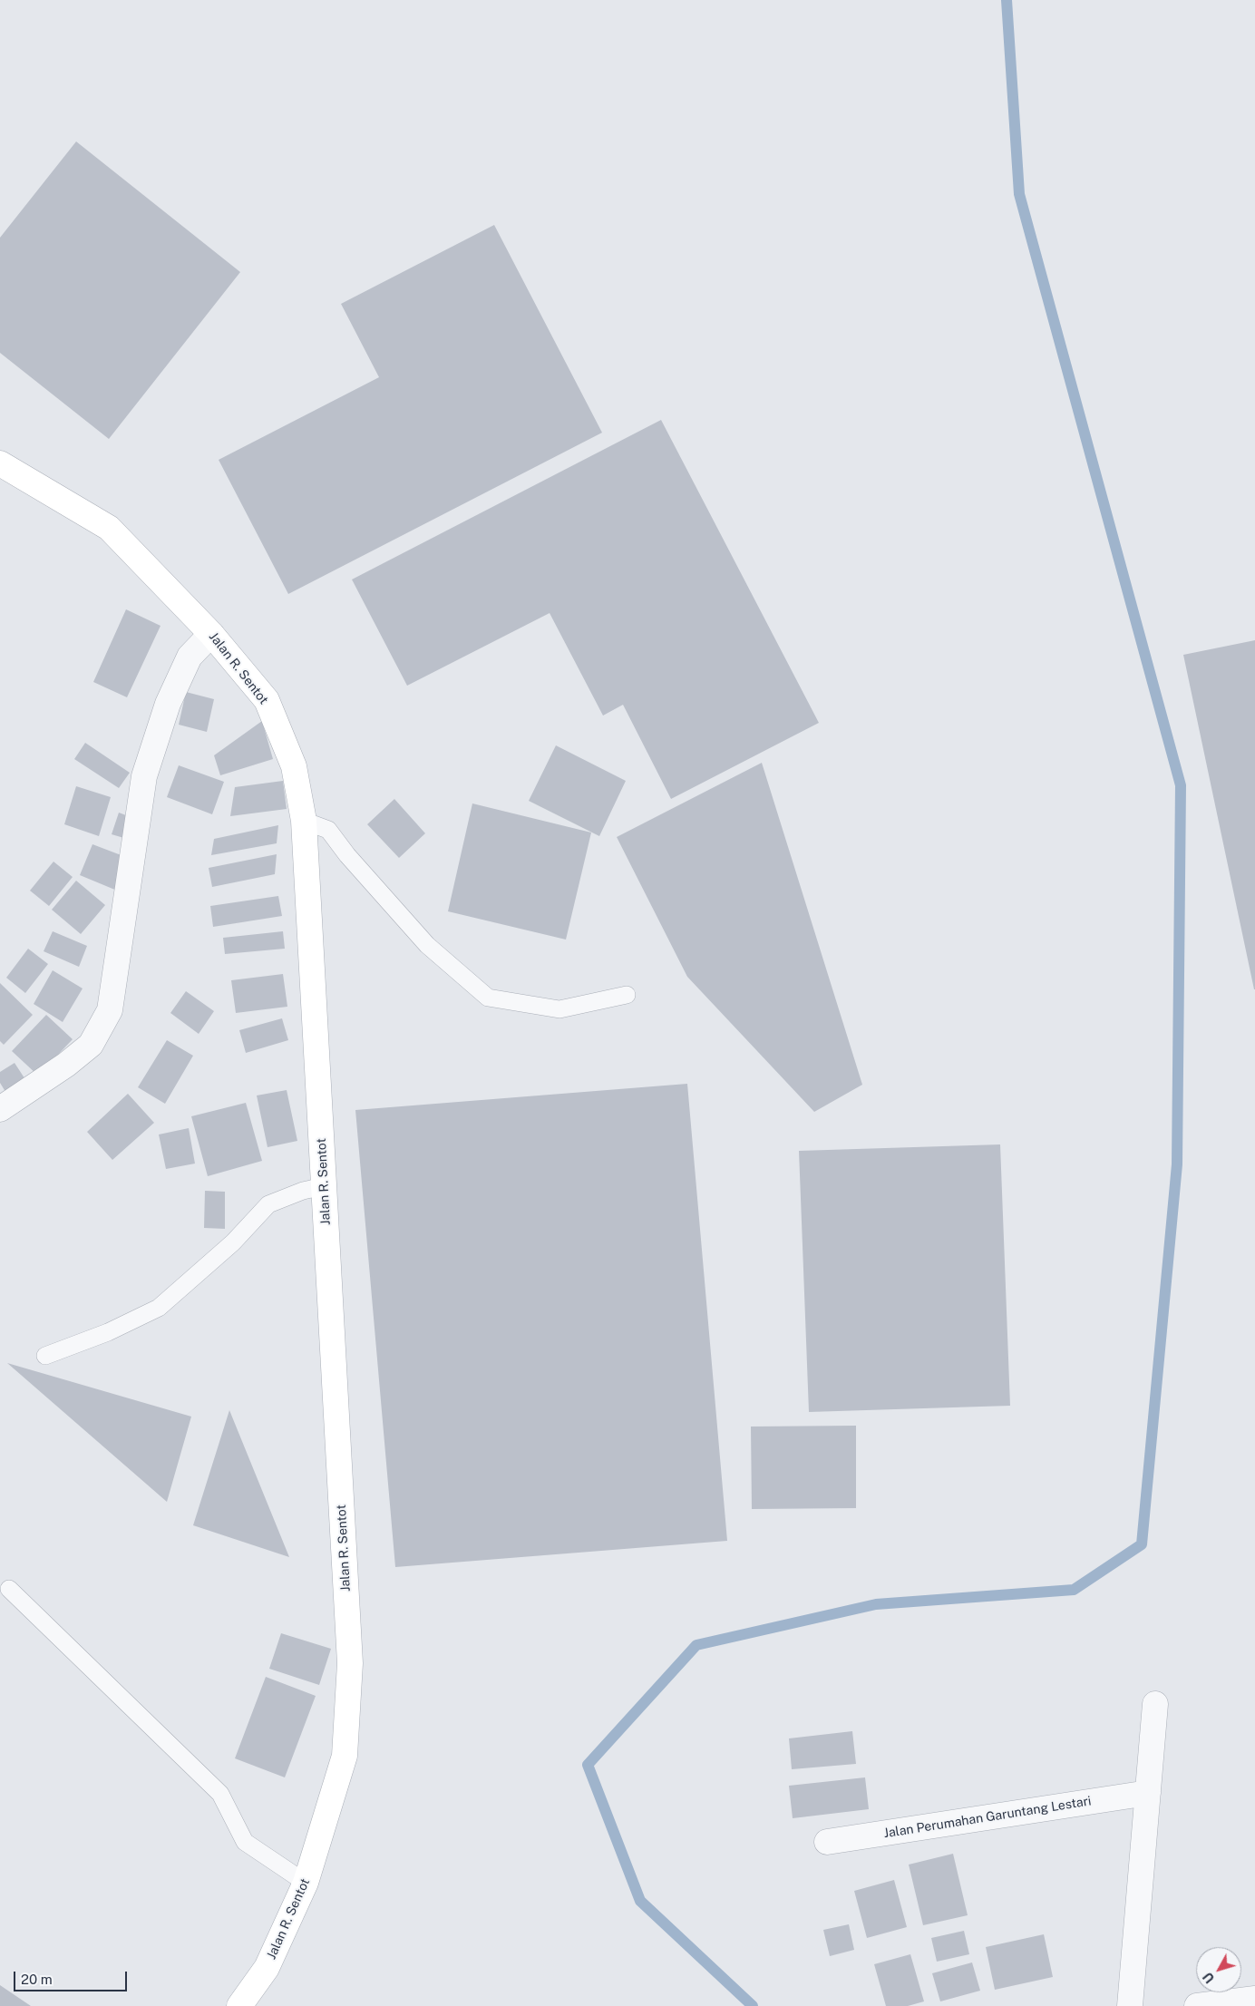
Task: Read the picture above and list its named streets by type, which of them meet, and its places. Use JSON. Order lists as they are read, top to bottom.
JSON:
{
  "streets": {
    "street": ["Jalan R. Sentot", "Jalan Perumahan Garuntang Lestari"]
  },
  "scale_bar": "20 m",
  "north": "bottom left"
}
